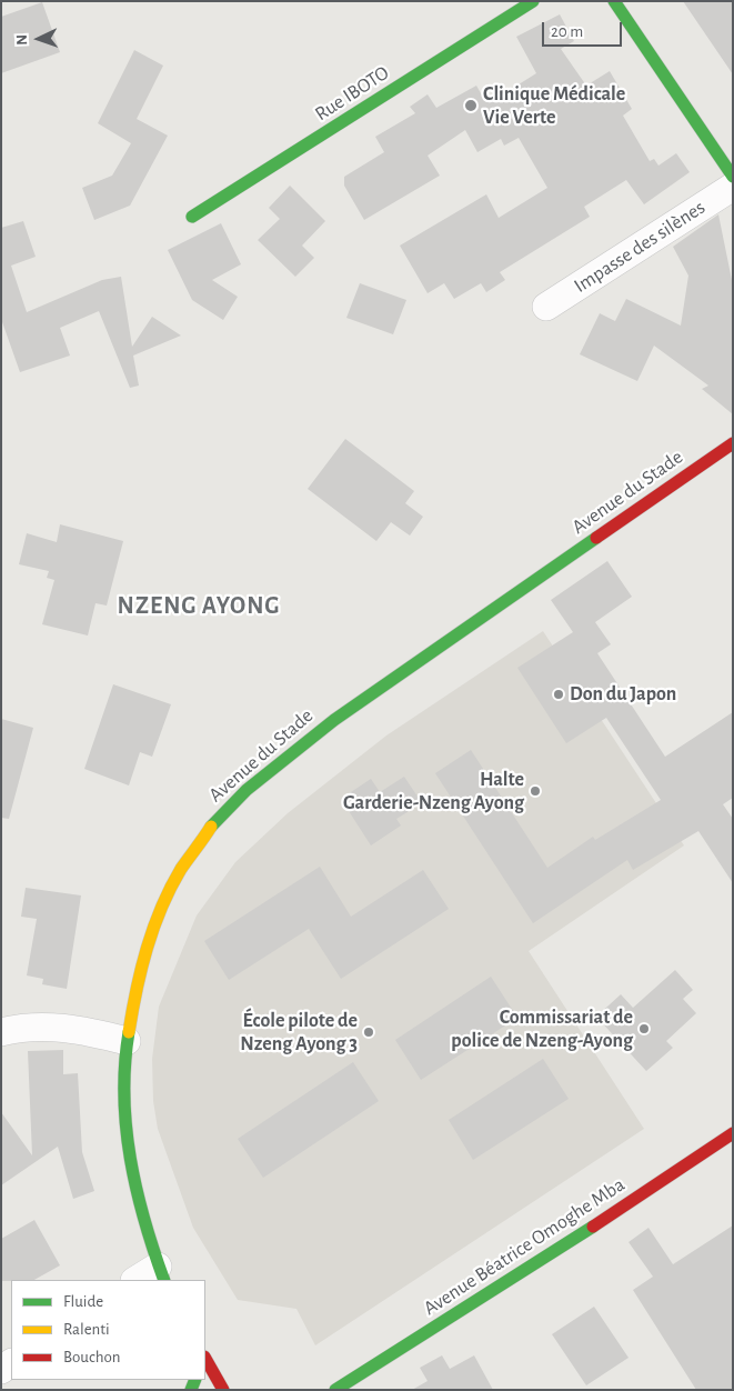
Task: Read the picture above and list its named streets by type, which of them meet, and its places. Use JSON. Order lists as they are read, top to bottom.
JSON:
{
  "streets": {
    "main road": ["Rue IBOTO", "Avenue du Stade", "Avenue Béatrice Omoghe Mba"],
    "street": ["Impasse des silènes"]
  },
  "districts": ["NZENG AYONG"],
  "places": [
    "Clinique Médicale Vie Verte",
    "Don du Japon",
    "Halte Garderie-Nzeng Ayong",
    "Commissariat de police de Nzeng-Ayong",
    "École pilote de Nzeng Ayong 3"
  ],
  "legend": ["Fluide", "Ralenti", "Bouchon"],
  "scale_bar": "20 m",
  "north": "left"
}
